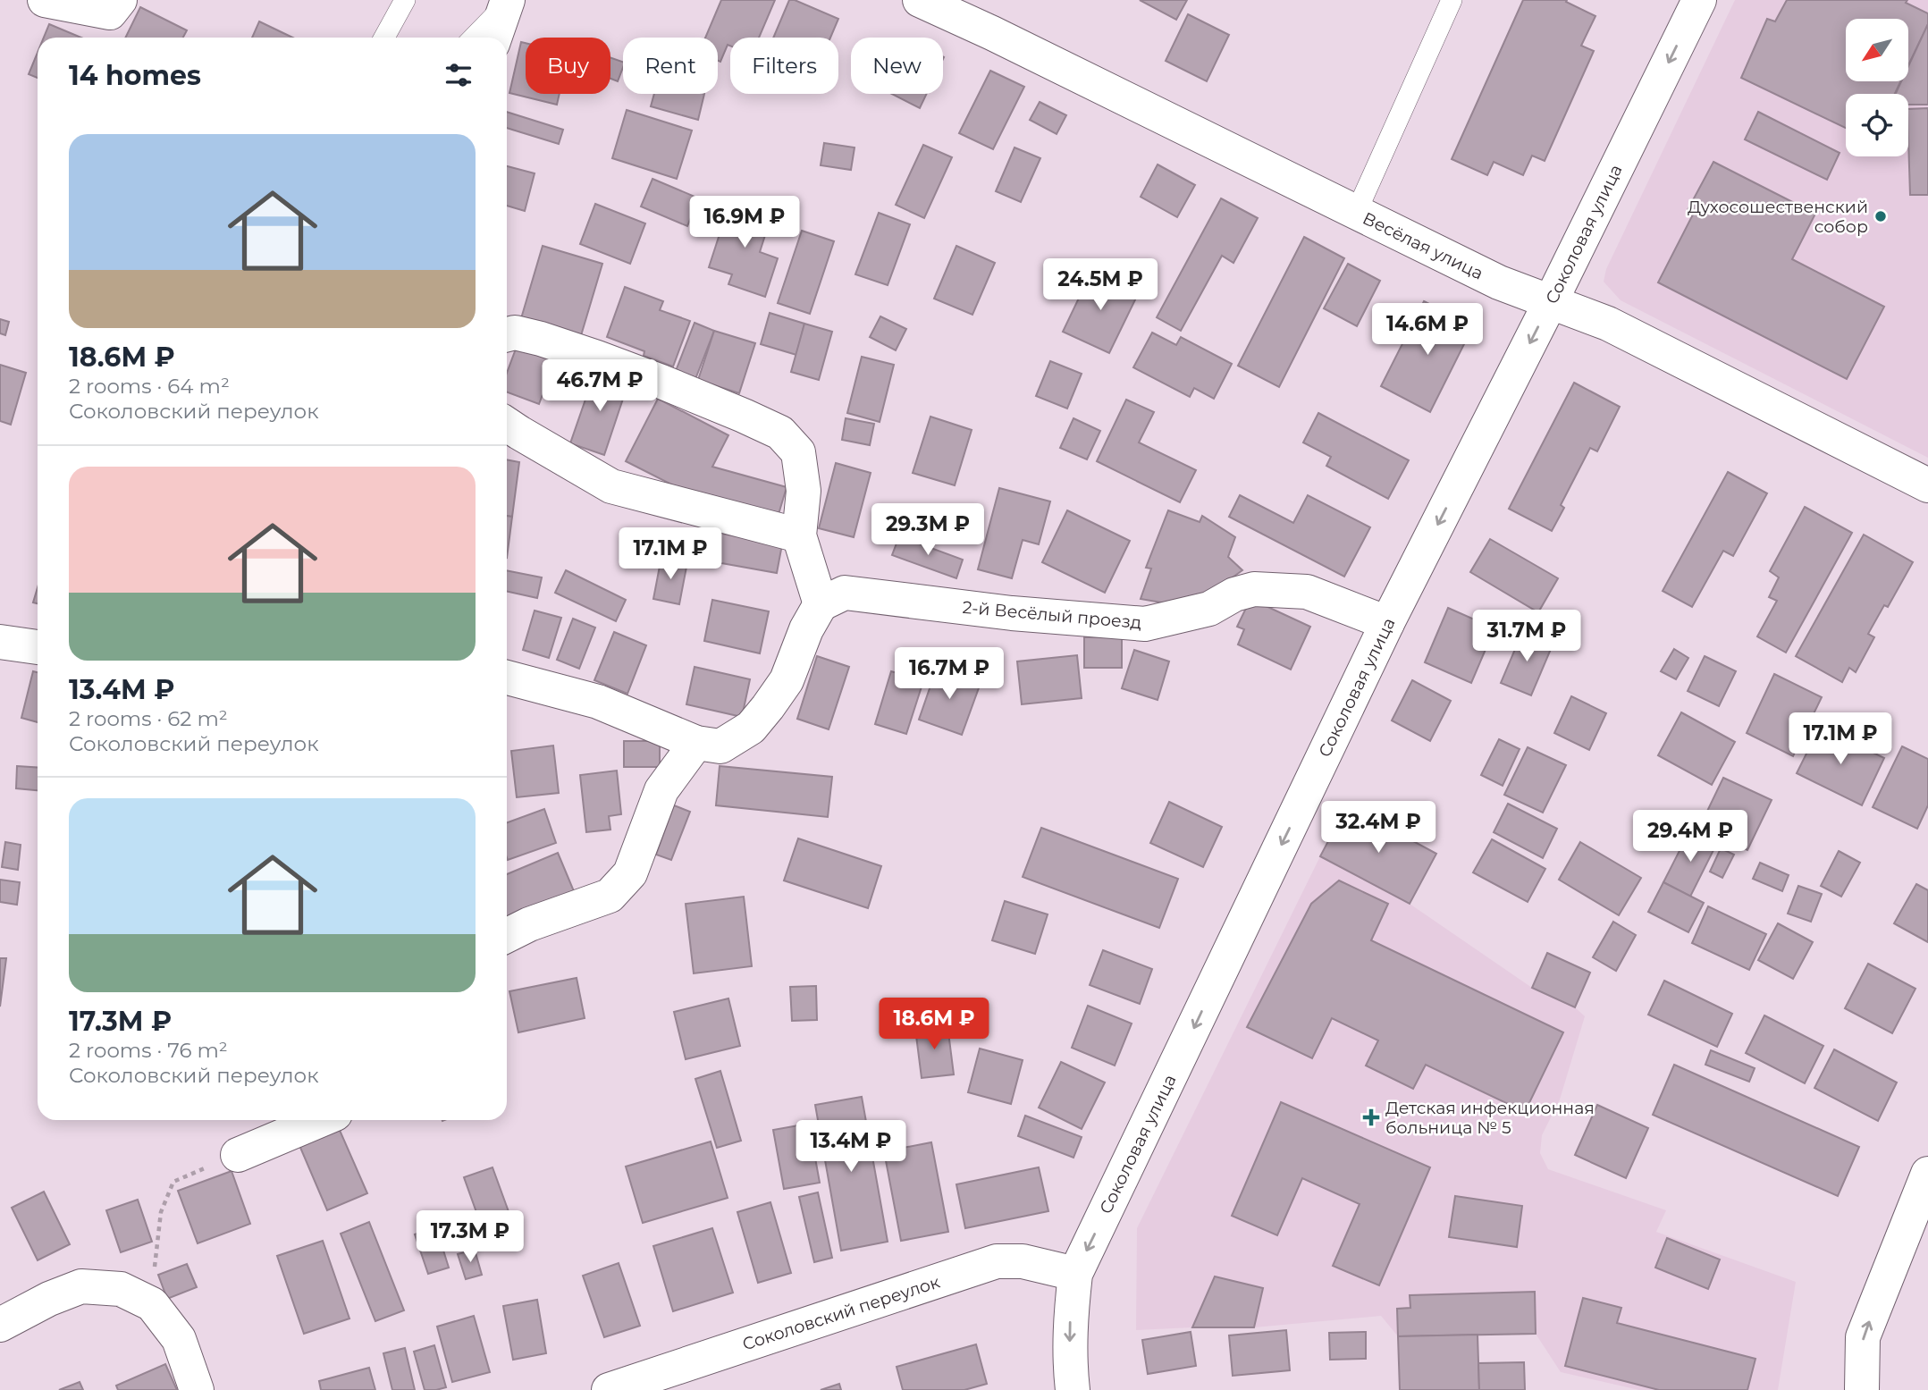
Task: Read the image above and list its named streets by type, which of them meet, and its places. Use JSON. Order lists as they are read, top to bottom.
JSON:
{
  "streets": {
    "street": [
      "Соколовая улица",
      "Весёлая улица",
      "2-й Весёлый проезд",
      "Соколовский переулок"
    ]
  },
  "crossings": [
    ["Соколовая улица", "Весёлая улица"],
    ["Соколовая улица", "2-й Весёлый проезд"],
    ["Соколовая улица", "Соколовский переулок"]
  ],
  "one_way": ["Соколовая улица"],
  "places": {
    "other": ["Духосошественский собор"],
    "health": ["Детская инфекционная больница № 5"]
  },
  "north": "bottom left",
  "page": {
    "chip": [
      "Buy",
      "Rent",
      "Filters",
      "New"
    ],
    "heading": "14 homes",
    "list": [
      {
        "name": "18.6M ₽",
        "note": "2 rooms · 64 m² · Соколовский переулок"
      },
      {
        "name": "13.4M ₽",
        "note": "2 rooms · 62 m² · Соколовский переулок"
      },
      {
        "name": "17.3M ₽",
        "note": "2 rooms · 76 m² · Соколовский переулок"
      }
    ],
    "price": [
      "16.9M ₽",
      "24.5M ₽",
      "14.6M ₽",
      "46.7M ₽",
      "29.3M ₽",
      "17.1M ₽",
      "31.7M ₽",
      "16.7M ₽",
      "17.1M ₽",
      "32.4M ₽",
      "29.4M ₽",
      "18.6M ₽",
      "13.4M ₽",
      "17.3M ₽"
    ]
  }
}
